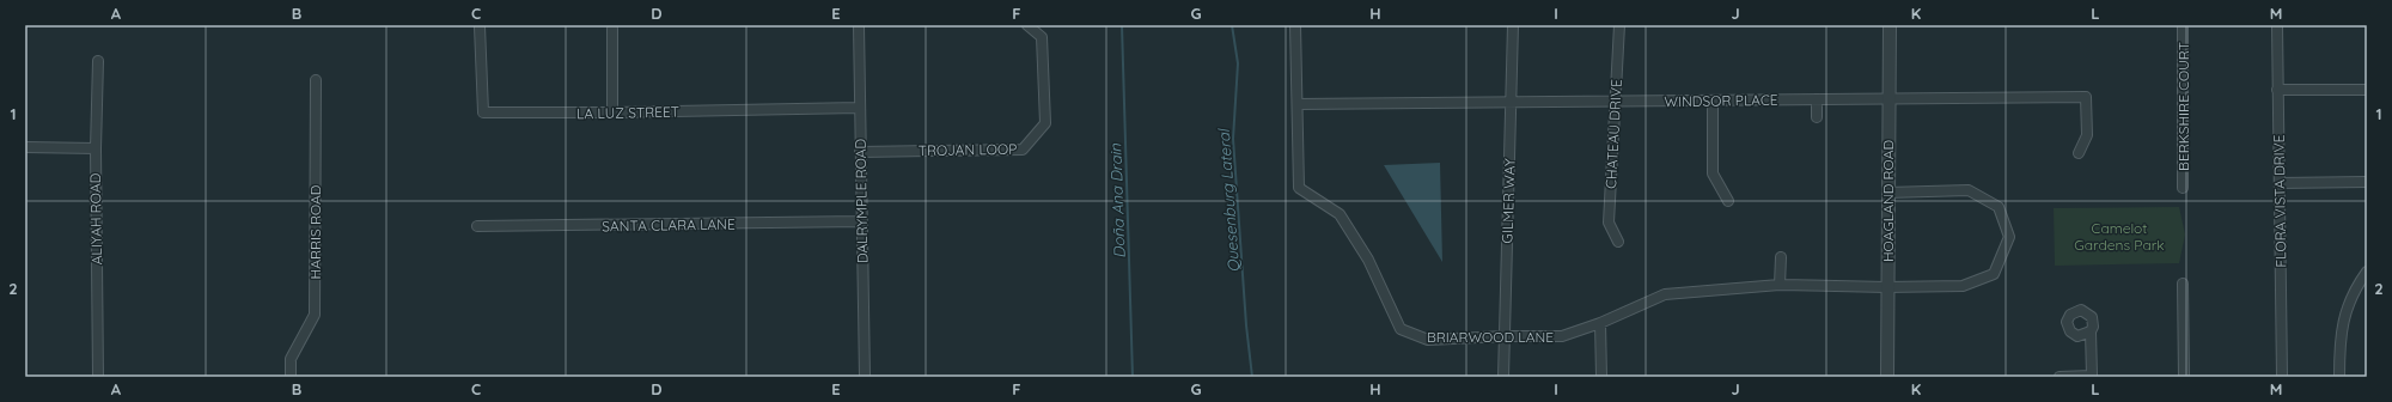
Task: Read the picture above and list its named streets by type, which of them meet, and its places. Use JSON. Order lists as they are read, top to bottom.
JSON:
{
  "streets": {
    "street": [
      "WINDSOR PLACE",
      "BERKSHIRE COURT",
      "LA LUZ STREET",
      "CHATEAU DRIVE",
      "TROJAN LOOP",
      "DALRYMPLE ROAD",
      "GILMER WAY",
      "HOAGLAND ROAD",
      "FLORA VISTA DRIVE",
      "ALIYAH ROAD",
      "SANTA CLARA LANE",
      "HARRIS ROAD",
      "BRIARWOOD LANE"
    ]
  },
  "crossings": [
    ["WINDSOR PLACE", "CHATEAU DRIVE"],
    ["WINDSOR PLACE", "GILMER WAY"],
    ["WINDSOR PLACE", "HOAGLAND ROAD"],
    ["WINDSOR PLACE", "BRIARWOOD LANE"],
    ["LA LUZ STREET", "DALRYMPLE ROAD"],
    ["TROJAN LOOP", "DALRYMPLE ROAD"],
    ["DALRYMPLE ROAD", "SANTA CLARA LANE"],
    ["GILMER WAY", "BRIARWOOD LANE"],
    ["HOAGLAND ROAD", "BRIARWOOD LANE"]
  ],
  "water": ["Doña Ana Drain", "Quesenburg Lateral"],
  "parks": ["Camelot Gardens Park"],
  "grid": {
    "columns": [
      "A",
      "B",
      "C",
      "D",
      "E",
      "F",
      "G",
      "H",
      "I",
      "J",
      "K",
      "L",
      "M"
    ],
    "rows": ["1", "2"]
  }
}
